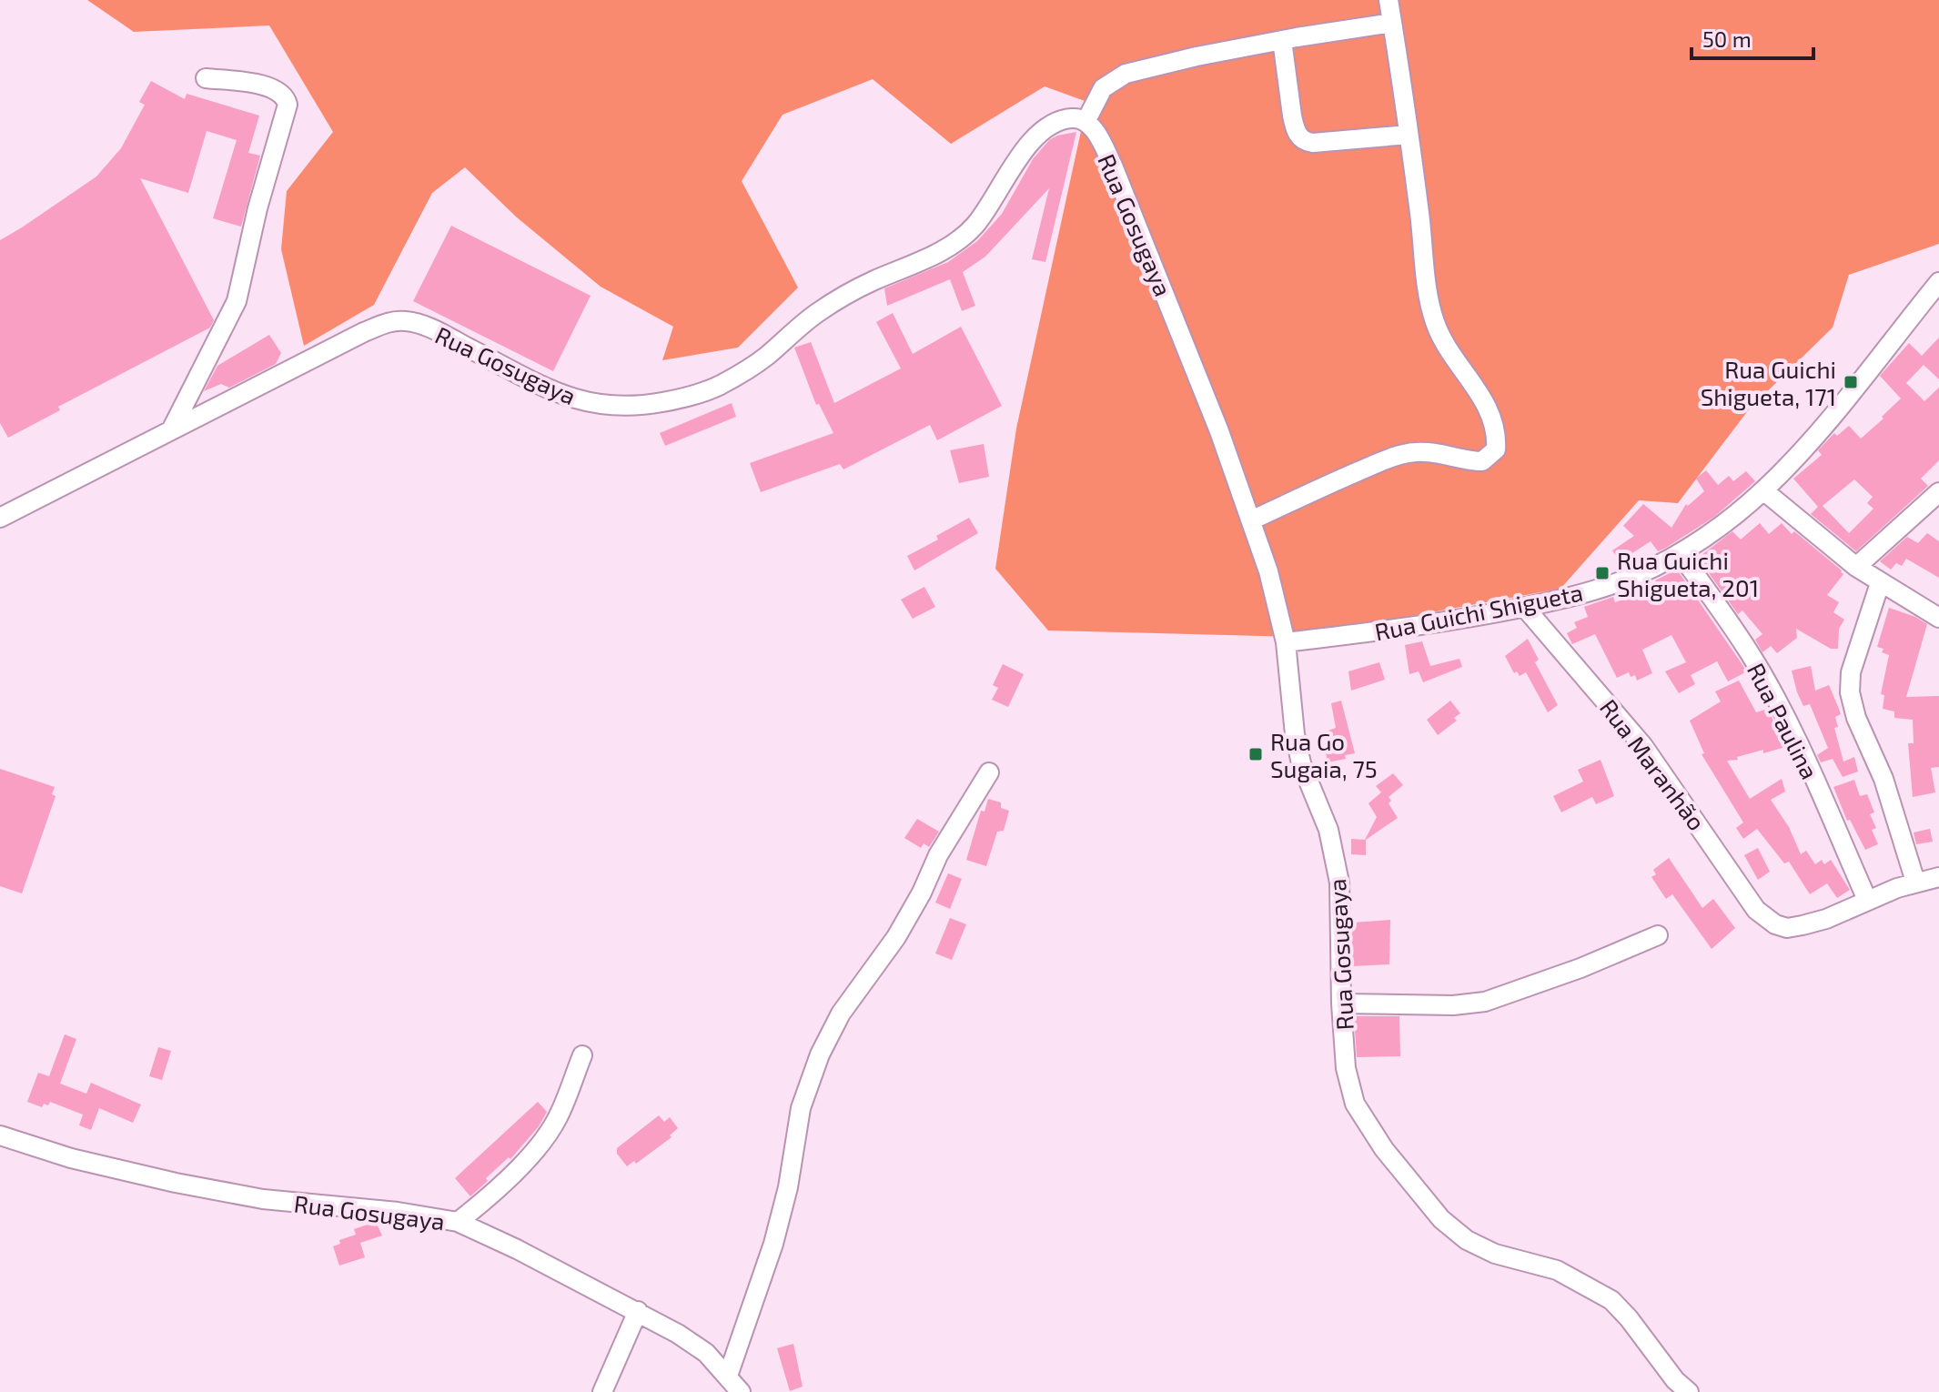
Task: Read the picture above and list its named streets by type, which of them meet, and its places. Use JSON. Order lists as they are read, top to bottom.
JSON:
{
  "streets": {
    "street": [
      "Rua Gosugaya",
      "Rua Guichi Shigueta",
      "Rua Paulina",
      "Rua Maranhão"
    ]
  },
  "crossings": [
    ["Rua Gosugaya", "Rua Guichi Shigueta"],
    ["Rua Guichi Shigueta", "Rua Paulina"],
    ["Rua Guichi Shigueta", "Rua Maranhão"],
    ["Rua Paulina", "Rua Maranhão"]
  ],
  "places": {
    "transit": ["Rua Guichi Shigueta, 171", "Rua Guichi Shigueta, 201", "Rua Go Sugaia, 75"]
  },
  "scale_bar": "50 m"
}
